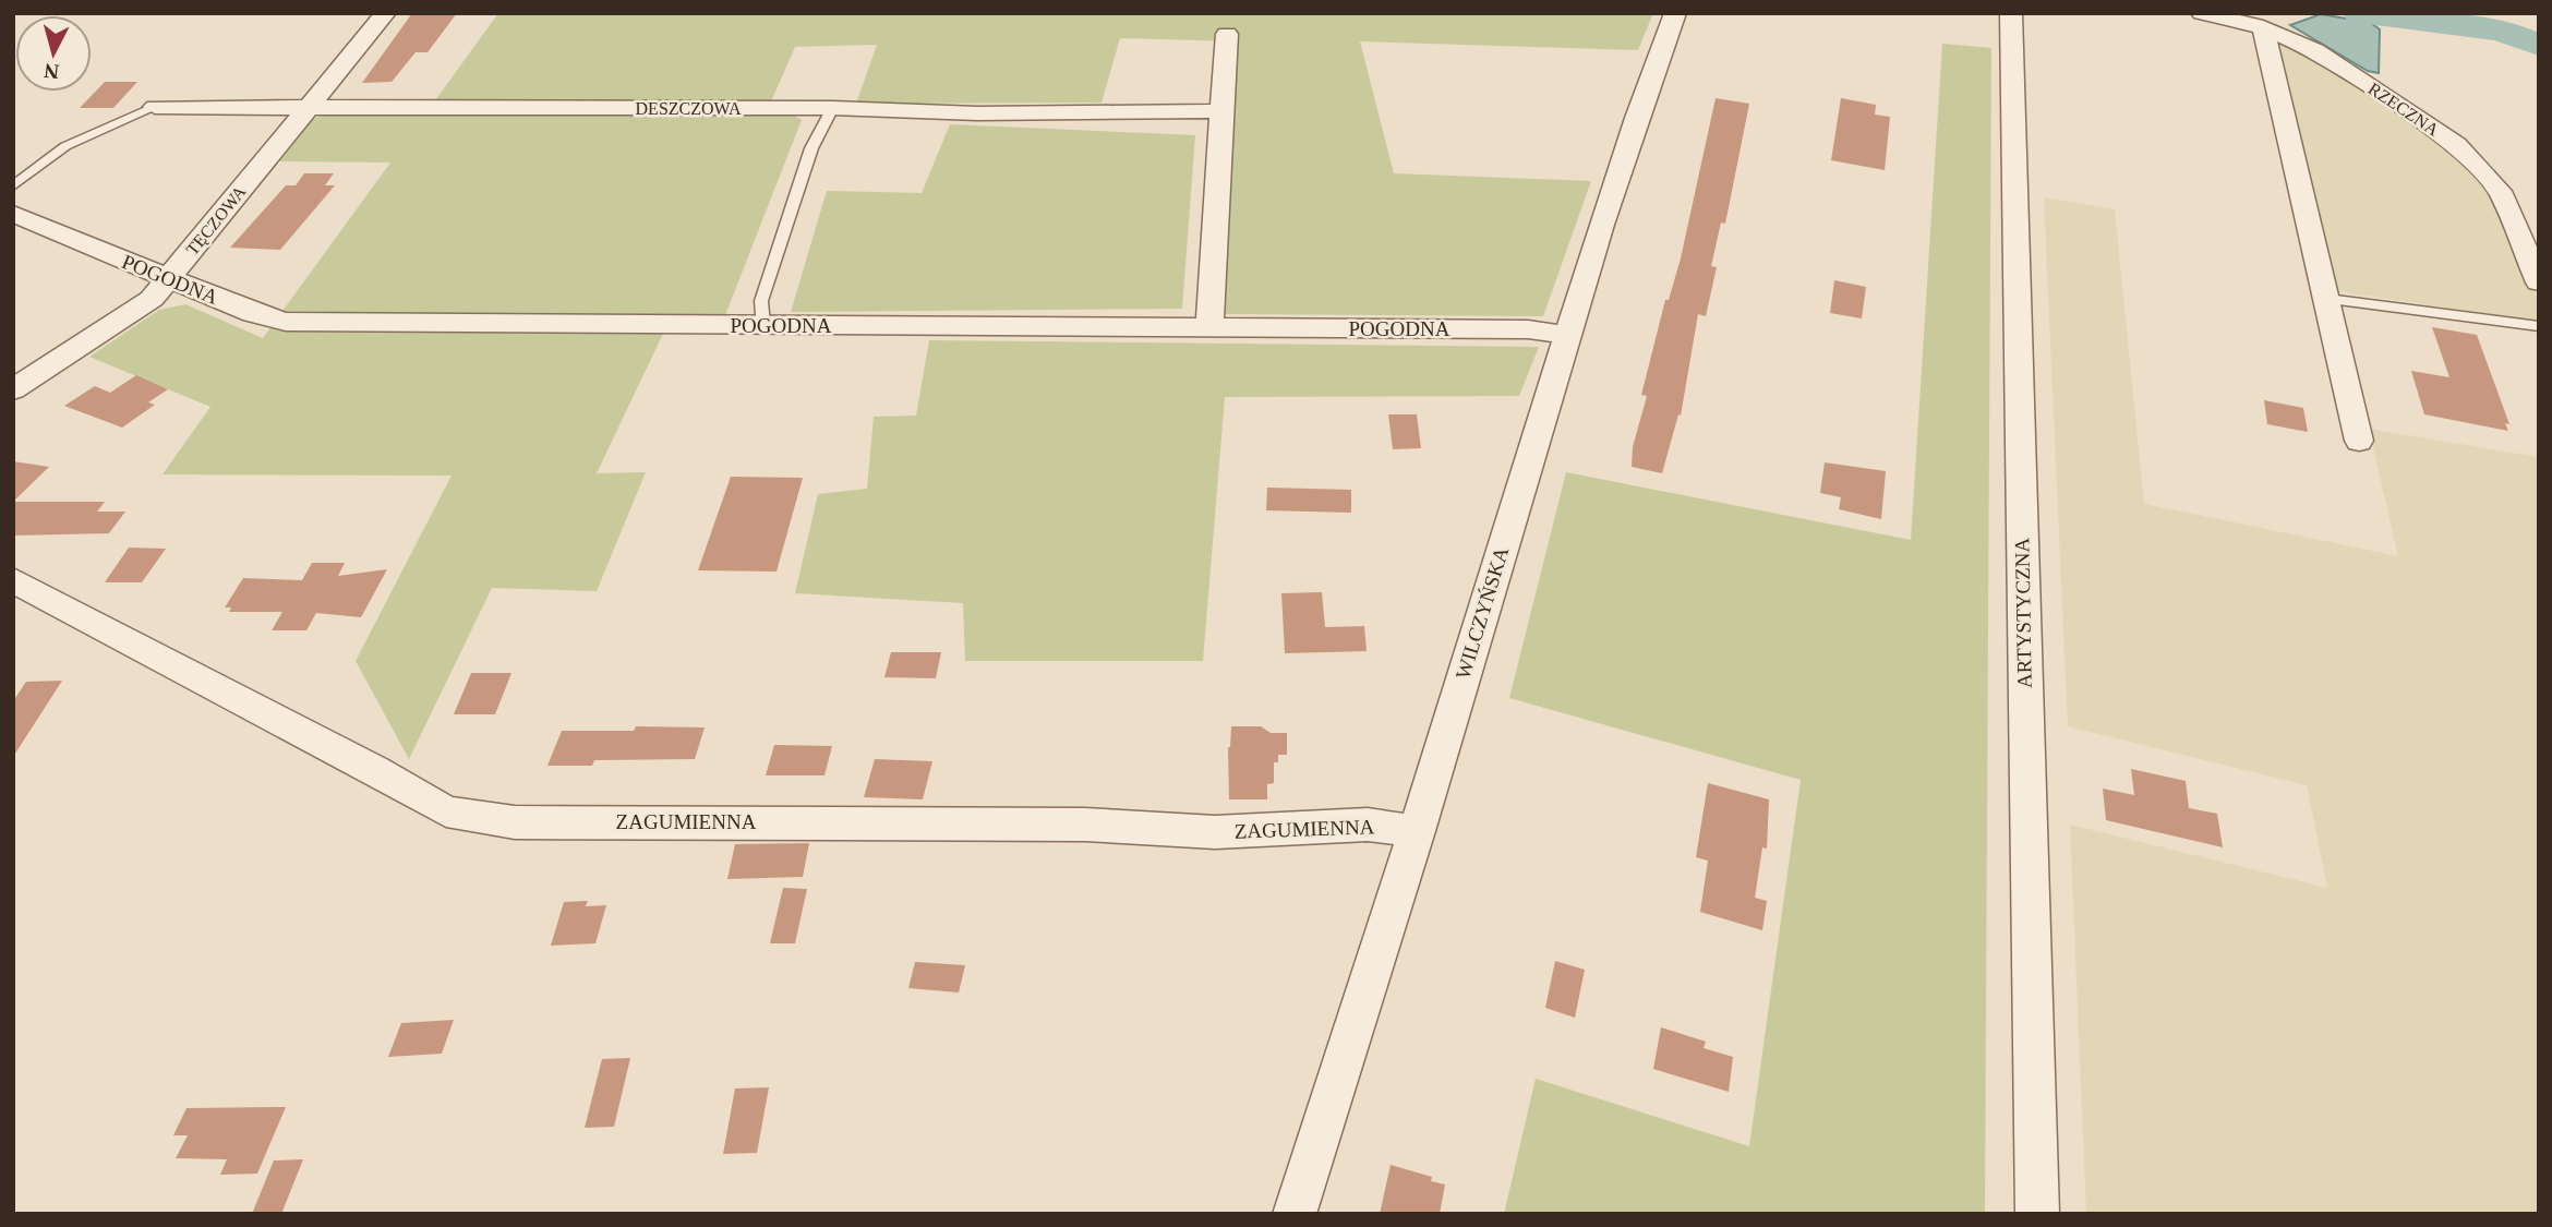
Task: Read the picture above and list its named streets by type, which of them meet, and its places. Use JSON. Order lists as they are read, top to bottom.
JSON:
{
  "streets": {
    "street": [
      "DESZCZOWA",
      "RZECZNA",
      "TĘCZOWA",
      "POGODNA",
      "WILCZYŃSKA",
      "ARTYSTYCZNA",
      "ZAGUMIENNA"
    ]
  },
  "crossings": [
    ["DESZCZOWA", "TĘCZOWA"],
    ["TĘCZOWA", "POGODNA"],
    ["POGODNA", "WILCZYŃSKA"],
    ["WILCZYŃSKA", "ZAGUMIENNA"]
  ],
  "north": "bottom"
}
